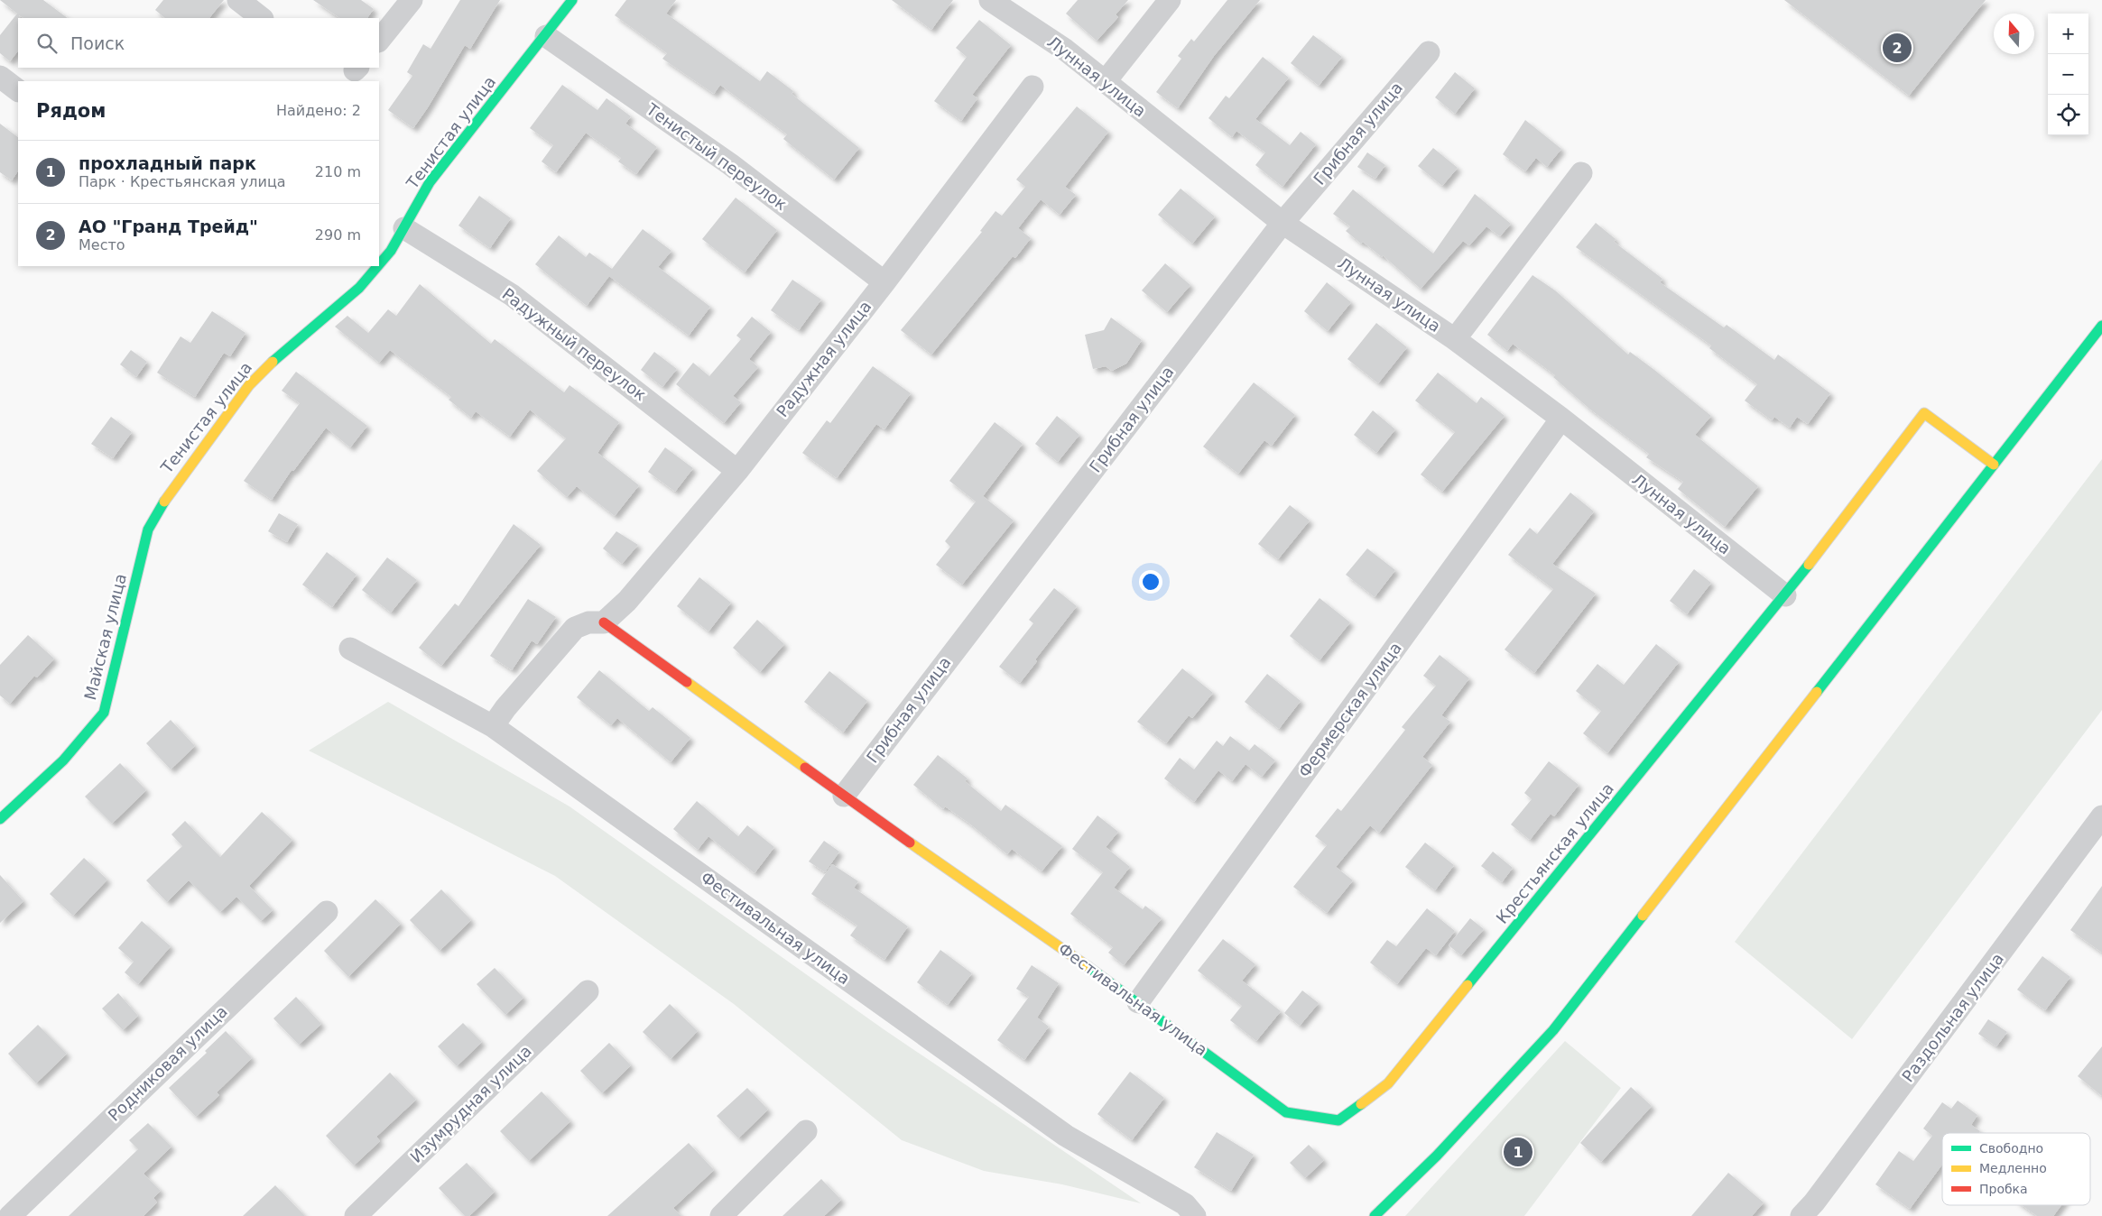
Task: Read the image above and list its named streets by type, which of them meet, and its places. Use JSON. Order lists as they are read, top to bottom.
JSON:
{
  "streets": {
    "street": [
      "Лунная улица",
      "Тенистая улица",
      "Грибная улица",
      "Тенистый переулок",
      "Радужный переулок",
      "Радужная улица",
      "Майская улица",
      "Фермерская улица",
      "Крестьянская улица",
      "Фестивальная улица",
      "Раздольная улица",
      "Родниковая улица",
      "Изумрудная улица"
    ]
  },
  "crossings": [
    ["Лунная улица", "Грибная улица"],
    ["Лунная улица", "Фермерская улица"],
    ["Лунная улица", "Крестьянская улица"],
    ["Тенистая улица", "Тенистый переулок"],
    ["Тенистая улица", "Радужный переулок"],
    ["Тенистая улица", "Майская улица"],
    ["Грибная улица", "Фестивальная улица"],
    ["Тенистый переулок", "Радужная улица"],
    ["Радужный переулок", "Радужная улица"],
    ["Радужная улица", "Фестивальная улица"],
    ["Фермерская улица", "Фестивальная улица"],
    ["Крестьянская улица", "Фестивальная улица"]
  ],
  "legend": ["Свободно", "Медленно", "Пробка"],
  "north": "top",
  "page": {
    "map_buttons": ["+", "−"],
    "search": "Поиск",
    "pins": ["2", "1"],
    "heading": ["Рядом", "Найдено: 2"],
    "list": [
      {
        "mark": "1",
        "name": "прохладный парк",
        "note": "Парк · Крестьянская улица",
        "value": "210 m"
      },
      {
        "mark": "2",
        "name": "АО \"Гранд Трейд\"",
        "note": "Место",
        "value": "290 m"
      }
    ]
  }
}
